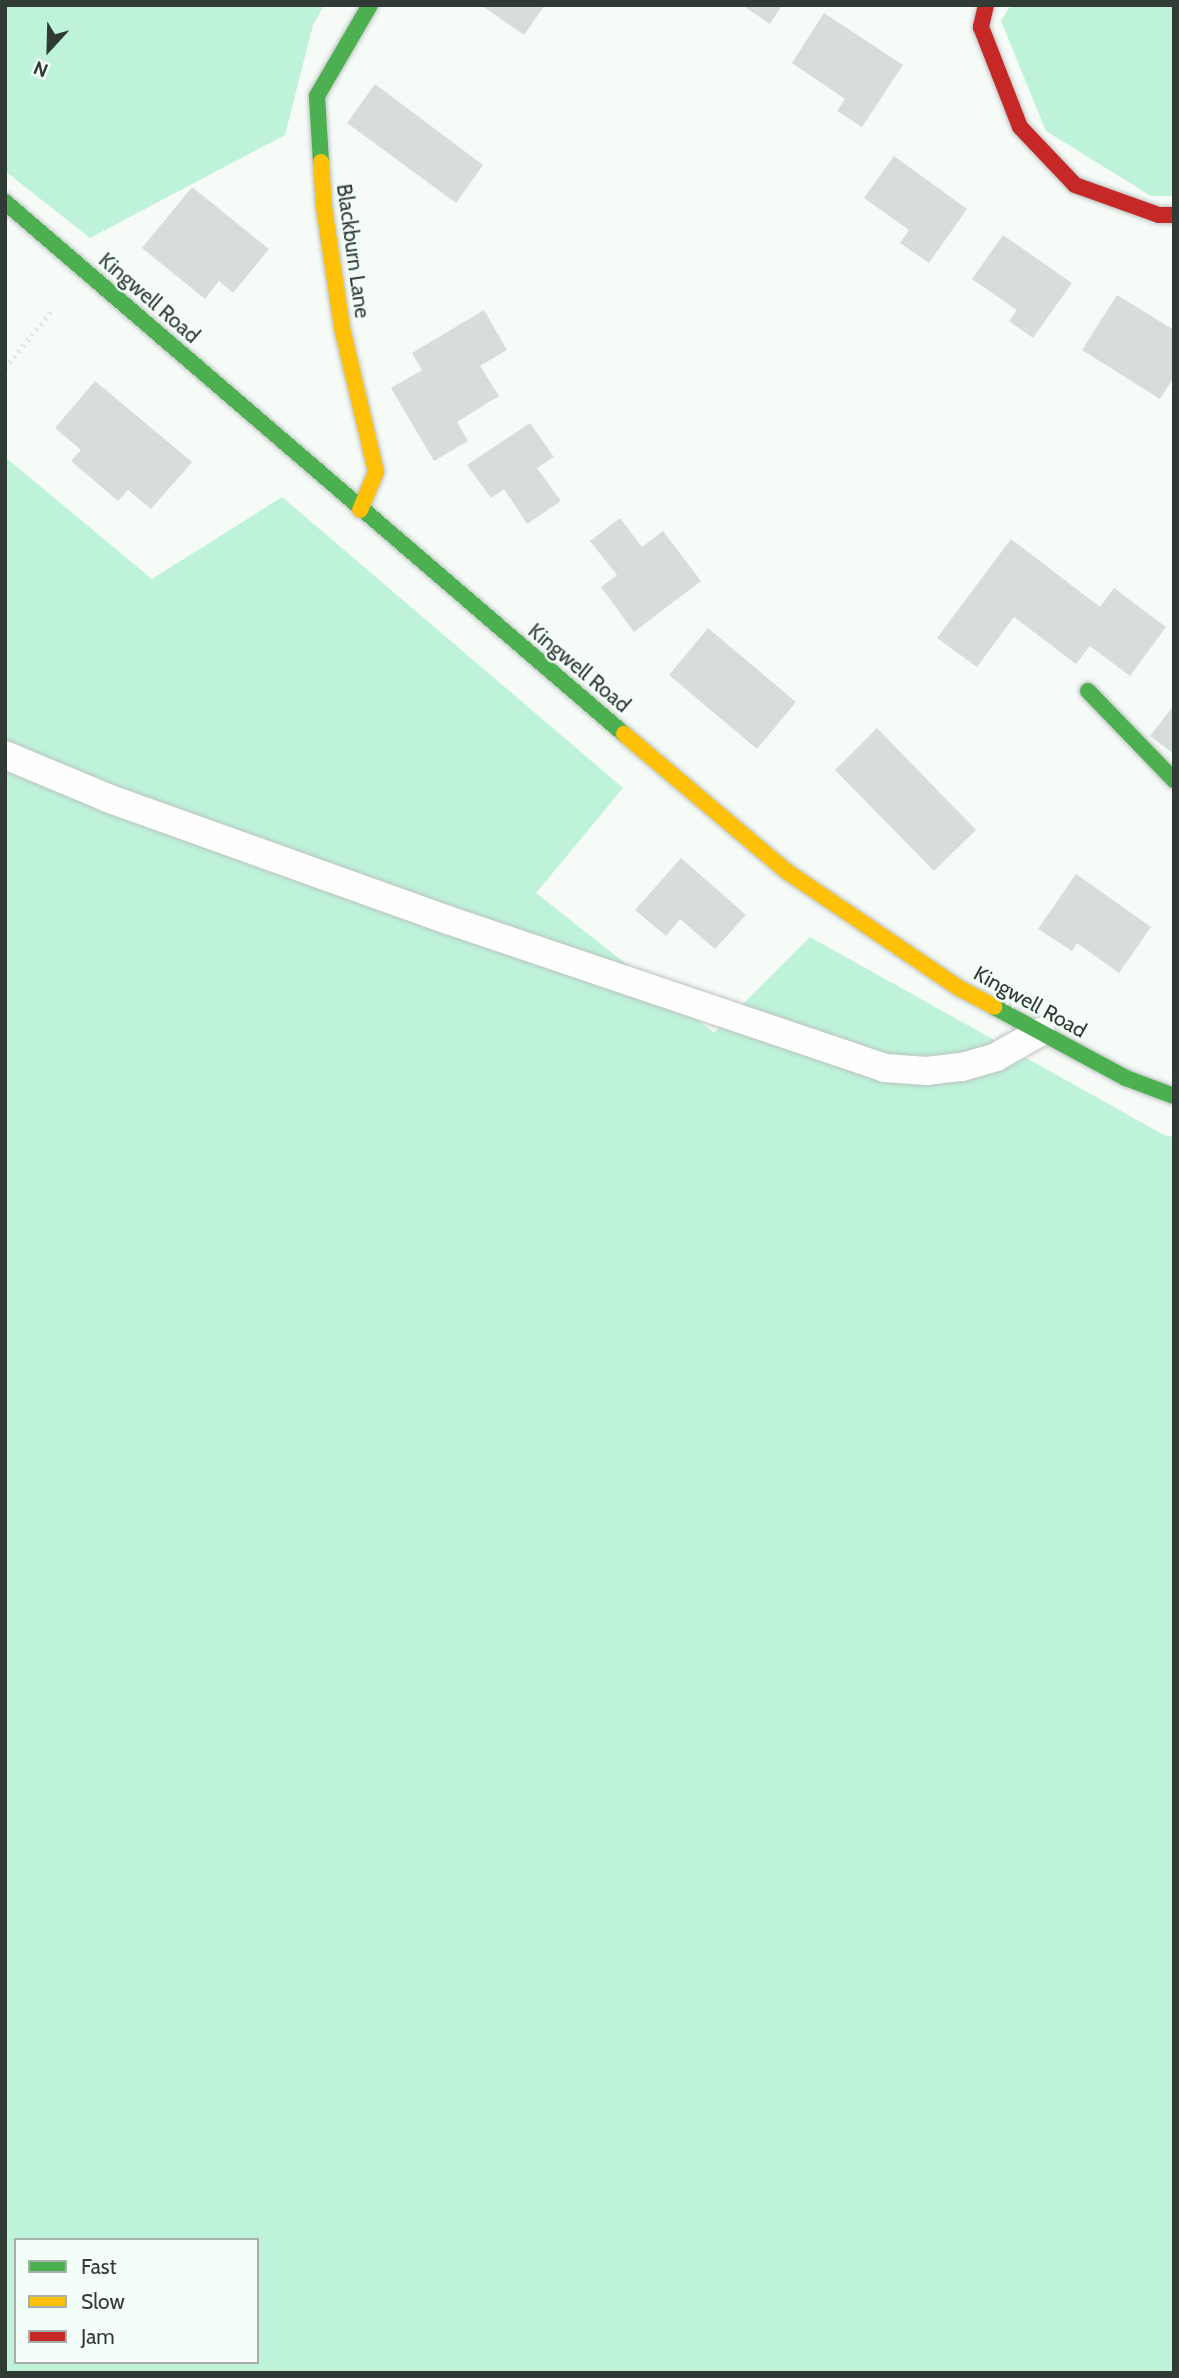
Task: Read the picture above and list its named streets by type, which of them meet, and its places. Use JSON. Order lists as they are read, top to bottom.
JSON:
{
  "streets": {
    "street": ["Blackburn Lane", "Kingwell Road"]
  },
  "crossings": [
    ["Blackburn Lane", "Kingwell Road"]
  ],
  "legend": ["Fast", "Slow", "Jam"],
  "north": "bottom"
}
